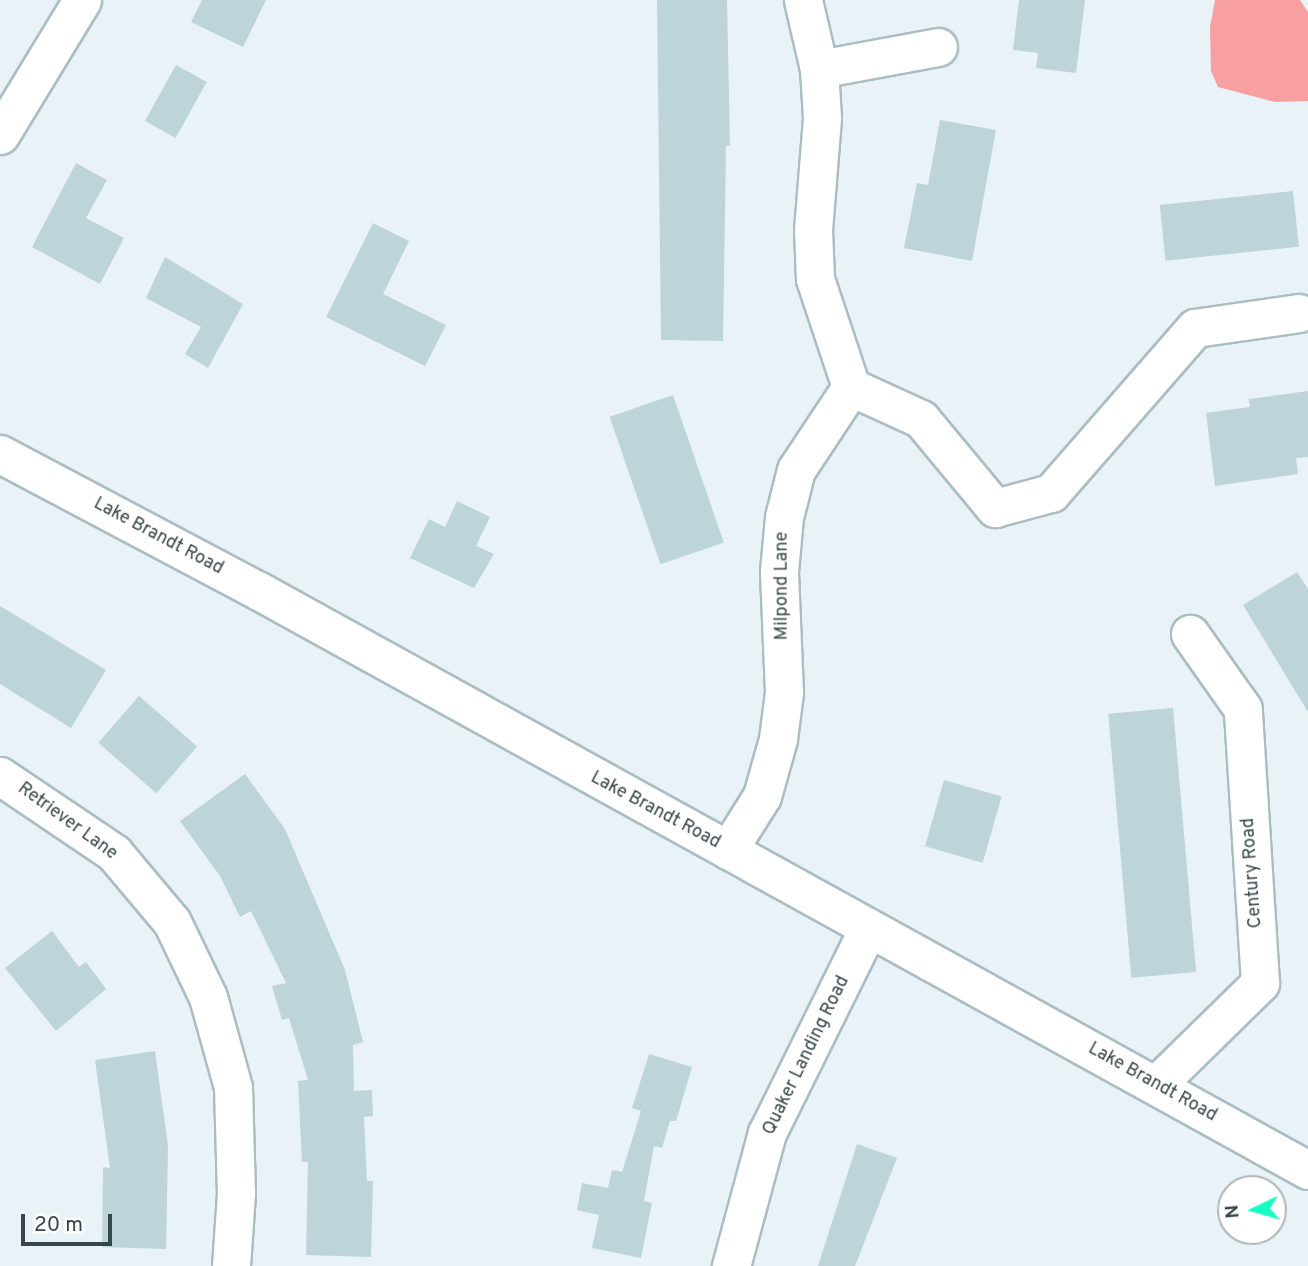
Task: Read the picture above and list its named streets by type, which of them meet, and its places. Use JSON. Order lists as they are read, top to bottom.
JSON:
{
  "streets": {
    "street": [
      "Lake Brandt Road",
      "Milpond Lane",
      "Retriever Lane",
      "Century Road",
      "Quaker Landing Road"
    ]
  },
  "crossings": [
    ["Lake Brandt Road", "Milpond Lane"],
    ["Lake Brandt Road", "Century Road"],
    ["Lake Brandt Road", "Quaker Landing Road"]
  ],
  "scale_bar": "20 m",
  "north": "left"
}
